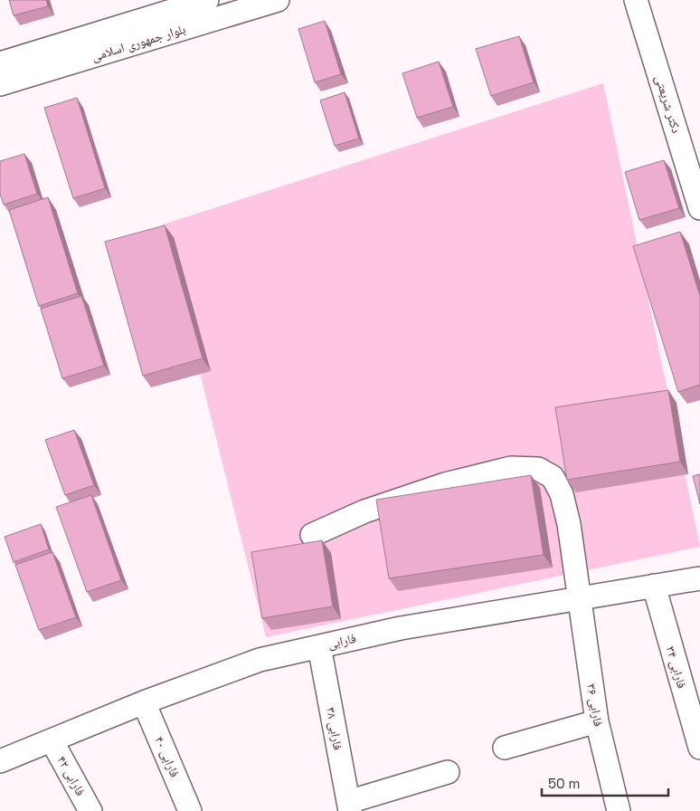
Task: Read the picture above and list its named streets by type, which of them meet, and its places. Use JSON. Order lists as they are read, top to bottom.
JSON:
{
  "streets": {
    "street": [
      "بلوار جمهوری اسلامی",
      "دکتر شریعتی",
      "فارابی",
      "فارابی ۳۴",
      "فارابی ۳۶",
      "فارابی ۳۸",
      "فارابی ۴۰",
      "فارابی ۴۲"
    ]
  },
  "crossings": [
    ["فارابی", "فارابی ۳۴"],
    ["فارابی", "فارابی ۳۶"],
    ["فارابی", "فارابی ۳۸"],
    ["فارابی", "فارابی ۴۰"],
    ["فارابی", "فارابی ۴۲"]
  ],
  "scale_bar": "50 m"
}
